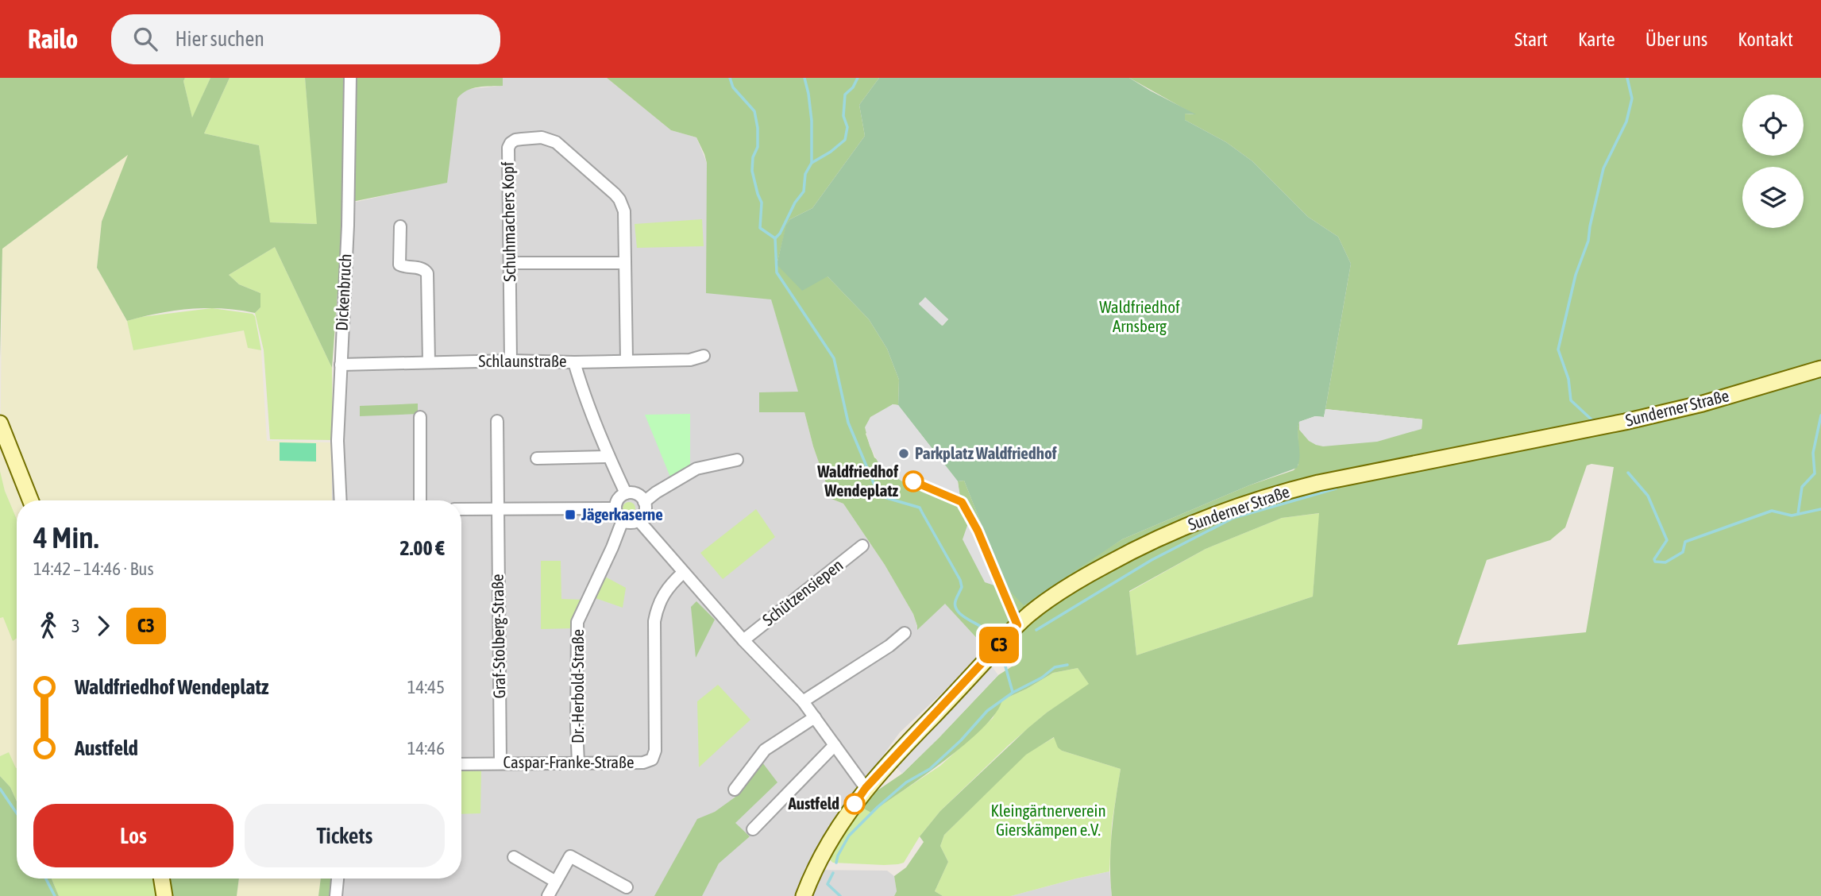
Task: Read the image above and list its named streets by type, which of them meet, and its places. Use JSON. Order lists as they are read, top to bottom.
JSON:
{
  "streets": {
    "main road": ["Sunderner Straße"],
    "street": [
      "Schuhmachers Kopf",
      "Dickenbruch",
      "Schlaunstraße",
      "Schützensiepen",
      "Graf-Stolberg-Straße",
      "Dr.-Herbold-Straße",
      "Caspar-Franke-Straße"
    ]
  },
  "crossings": [
    ["Schuhmachers Kopf", "Schlaunstraße"],
    ["Dickenbruch", "Schlaunstraße"],
    ["Graf-Stolberg-Straße", "Caspar-Franke-Straße"],
    ["Dr.-Herbold-Straße", "Caspar-Franke-Straße"]
  ],
  "parks": ["Waldfriedhof Arnsberg", "Kleingärtnerverein Gierskämpen e.V."],
  "places": {
    "other": ["Parkplatz Waldfriedhof", "Waldfriedhof Wendeplatz", "Austfeld"],
    "transit": ["Jägerkaserne"]
  },
  "lines": ["bus line C3"],
  "page": {
    "header": "Railo",
    "search": "Hier suchen",
    "nav": [
      "Start",
      "Karte",
      "Über uns",
      "Kontakt"
    ],
    "on_map": "C3",
    "heading": ["4 Min.", "14:42 – 14:46 · Bus", "2.00 €"],
    "legs": ["3", "C3"],
    "list": [
      {
        "name": "Waldfriedhof Wendeplatz",
        "value": "14:45"
      },
      {
        "name": "Austfeld",
        "value": "14:46"
      }
    ],
    "buttons": ["Los", "Tickets"]
  }
}
